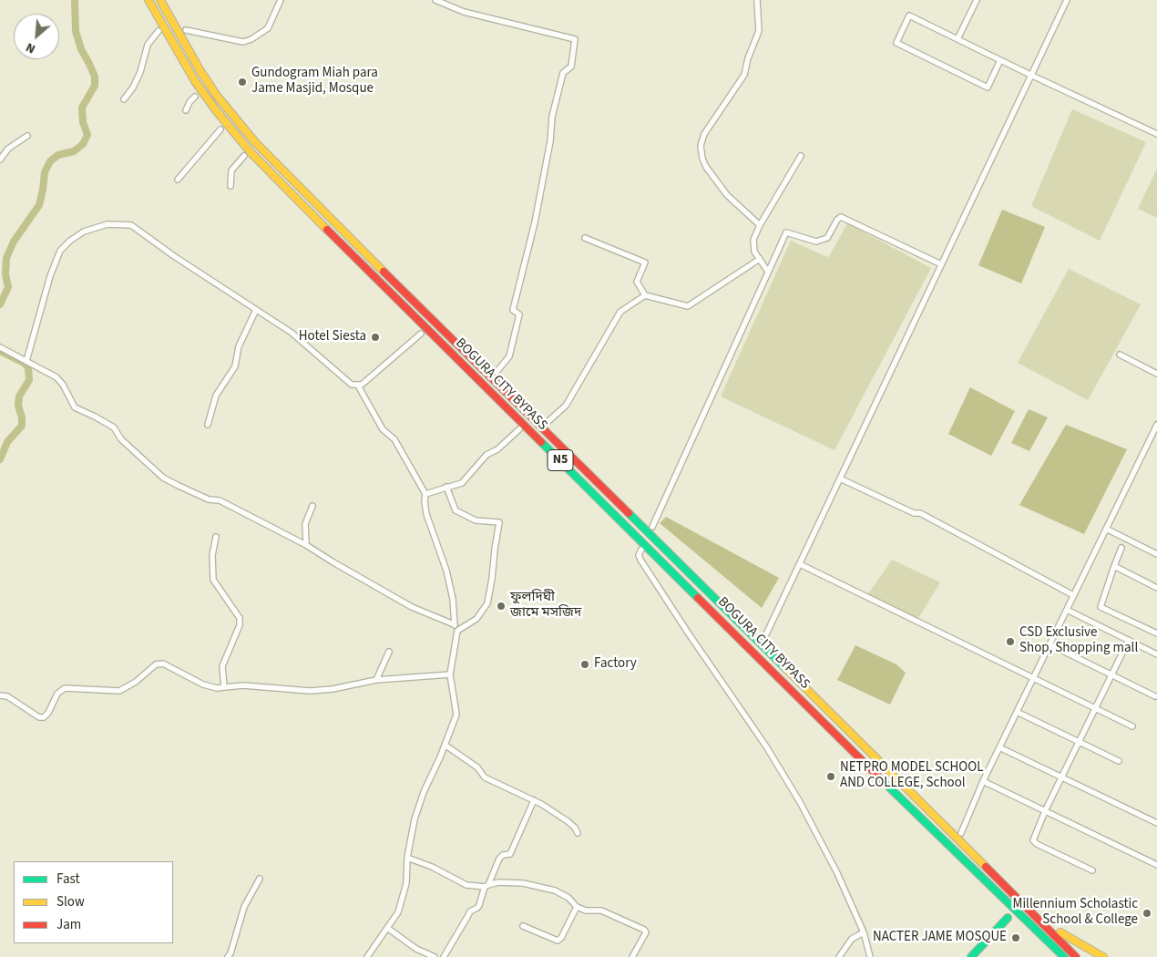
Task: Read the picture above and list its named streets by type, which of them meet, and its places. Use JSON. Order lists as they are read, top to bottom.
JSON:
{
  "streets": {
    "main road": ["BOGURA CITY BYPASS", "N5"]
  },
  "places": [
    "Gundogram Miah para Jame Masjid, Mosque",
    "Hotel Siesta",
    "ফুলদিঘী জামে মসজিদ",
    "CSD Exclusive Shop, Shopping mall",
    "Factory",
    "NETPRO MODEL SCHOOL AND COLLEGE, School",
    "Millennium Scholastic School & College",
    "NACTER JAME MOSQUE"
  ],
  "legend": ["Fast", "Slow", "Jam"],
  "north": "bottom left"
}
